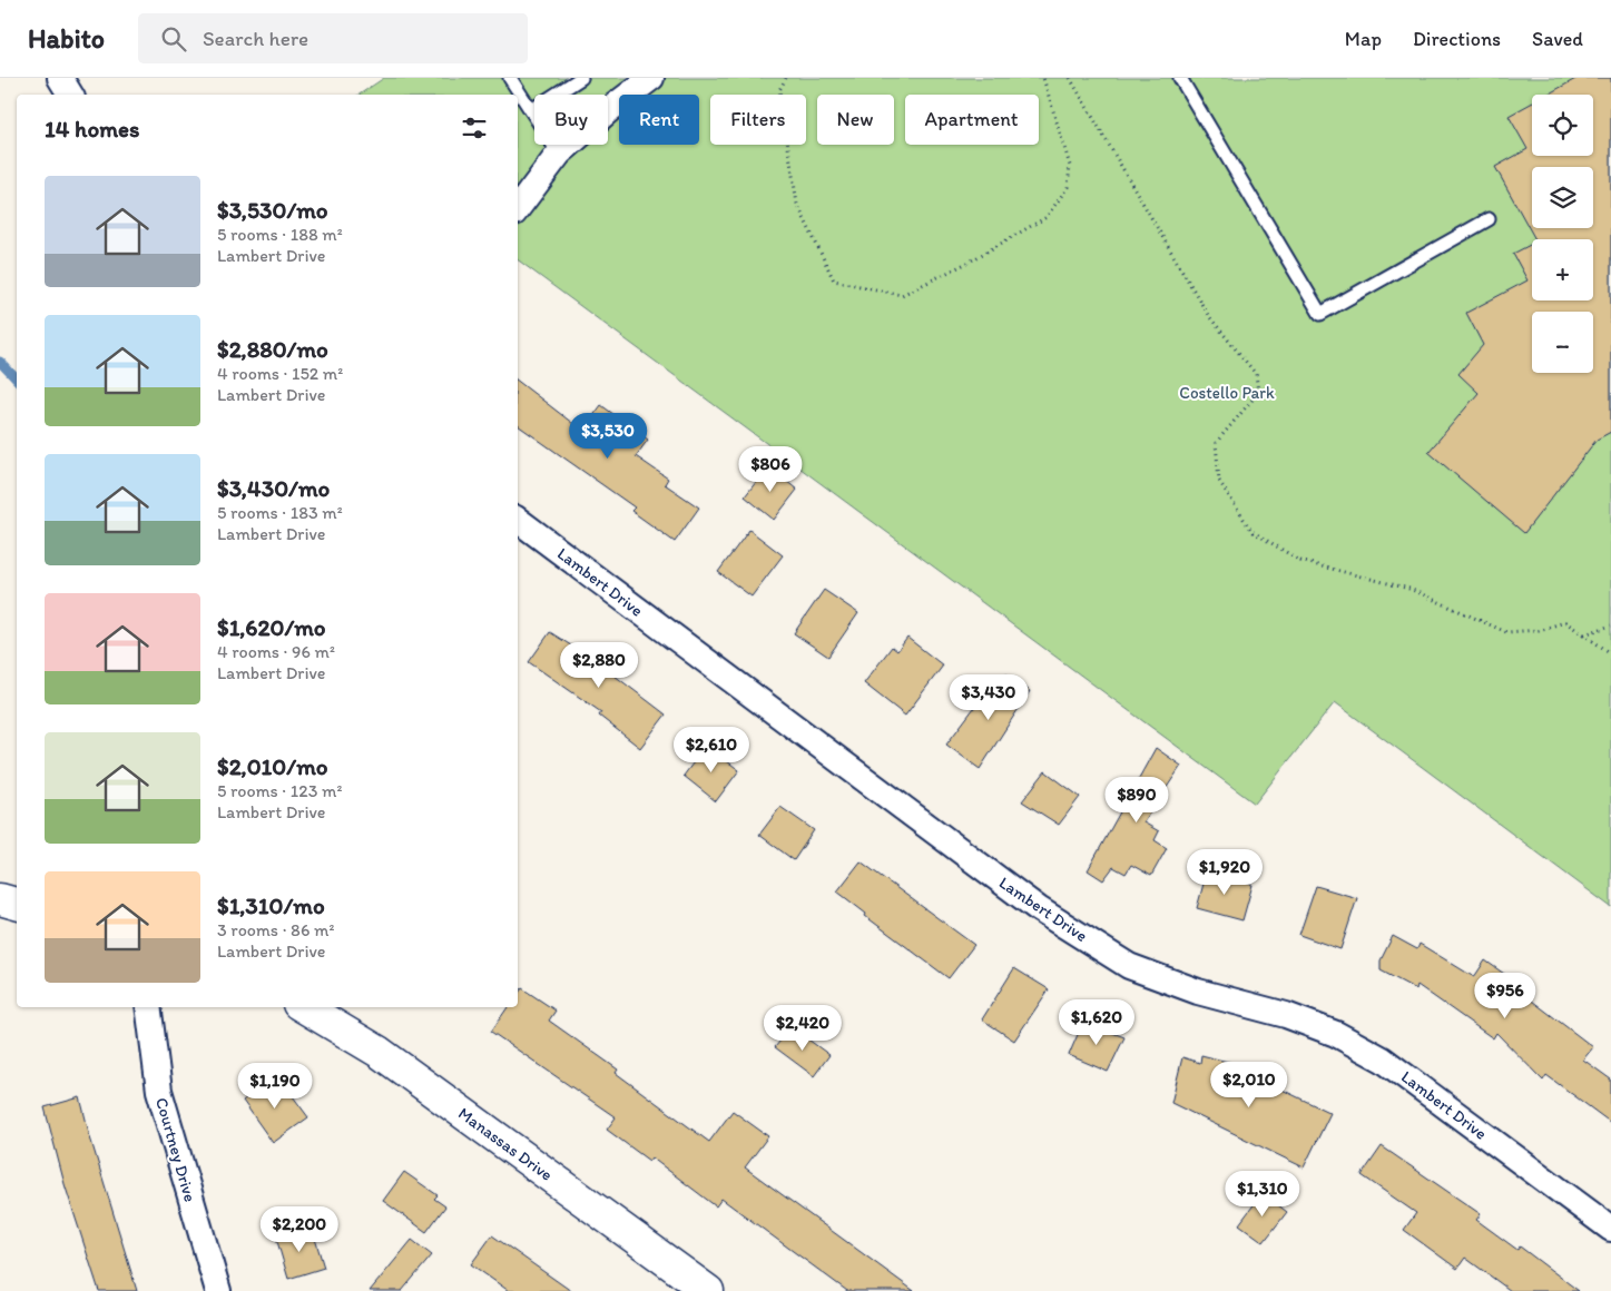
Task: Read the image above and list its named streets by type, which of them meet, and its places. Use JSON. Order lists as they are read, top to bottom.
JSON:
{
  "streets": {
    "main road": ["Manassas Drive"],
    "street": ["Lambert Drive", "Courtney Drive"]
  },
  "parks": ["Costello Park"],
  "page": {
    "header": "Habito",
    "search": "Search here",
    "nav": ["Map", "Directions", "Saved"],
    "map_buttons": ["+", "−"],
    "chip": [
      "Buy",
      "Rent",
      "Filters",
      "New",
      "Apartment"
    ],
    "heading": "14 homes",
    "list": [
      {
        "name": "$3,530/mo",
        "note": "5 rooms · 188 m² · Lambert Drive"
      },
      {
        "name": "$2,880/mo",
        "note": "4 rooms · 152 m² · Lambert Drive"
      },
      {
        "name": "$3,430/mo",
        "note": "5 rooms · 183 m² · Lambert Drive"
      },
      {
        "name": "$1,620/mo",
        "note": "4 rooms · 96 m² · Lambert Drive"
      },
      {
        "name": "$2,010/mo",
        "note": "5 rooms · 123 m² · Lambert Drive"
      },
      {
        "name": "$1,310/mo",
        "note": "3 rooms · 86 m² · Lambert Drive"
      }
    ],
    "price": [
      "$3,530",
      "$806",
      "$2,880",
      "$3,430",
      "$2,610",
      "$890",
      "$1,920",
      "$956",
      "$1,620",
      "$2,420",
      "$2,010",
      "$1,190",
      "$1,310",
      "$2,200"
    ]
  }
}
